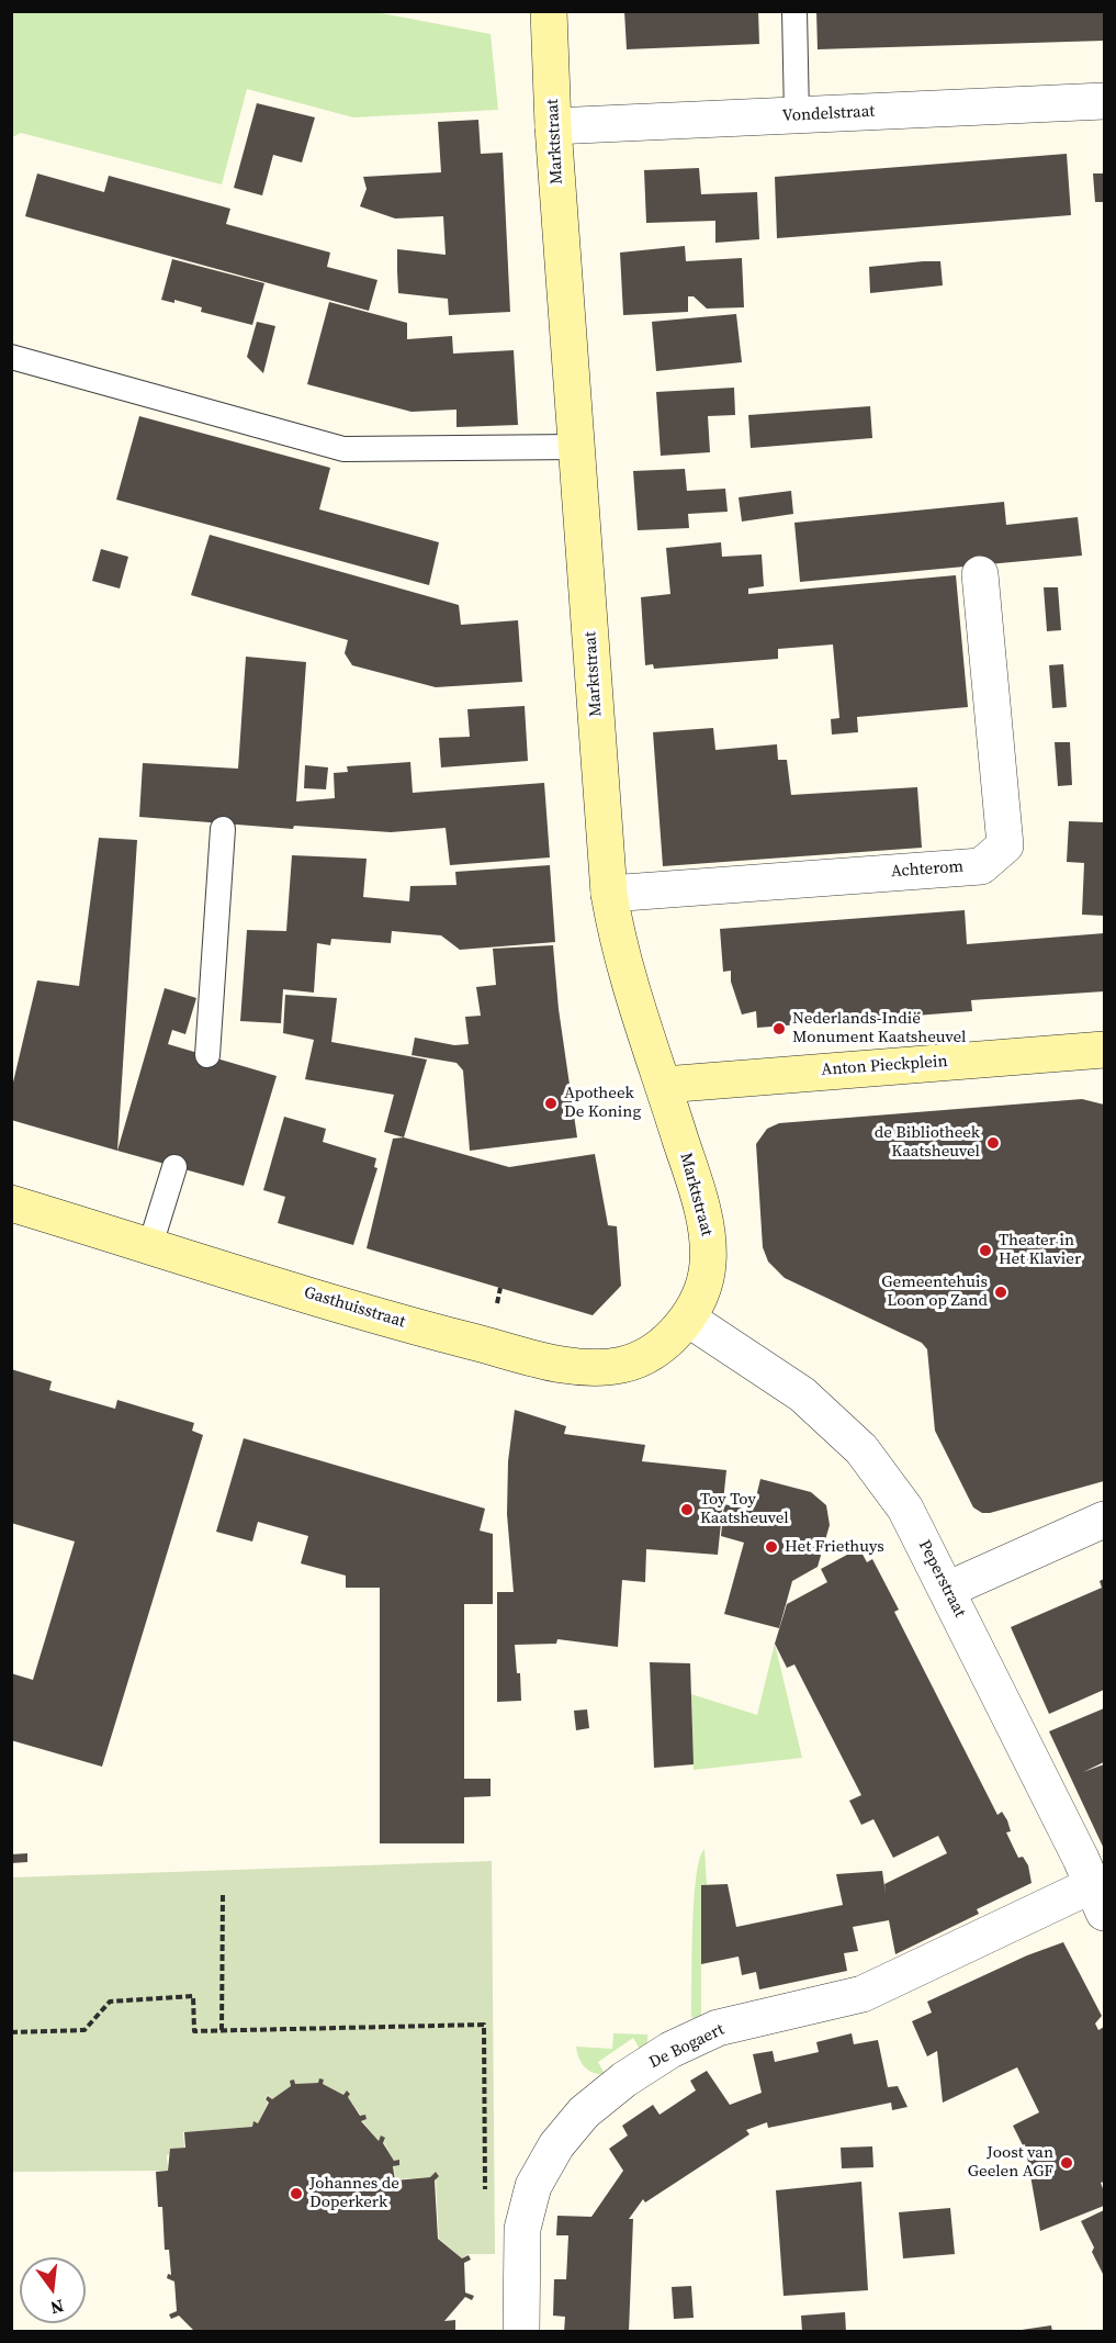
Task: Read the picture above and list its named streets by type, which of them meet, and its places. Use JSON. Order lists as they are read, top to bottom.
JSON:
{
  "streets": {
    "street": [
      "Vondelstraat",
      "Marktstraat",
      "Achterom",
      "Anton Pieckplein",
      "Gasthuisstraat",
      "Peperstraat",
      "De Bogaert"
    ]
  },
  "crossings": [
    ["Vondelstraat", "Marktstraat"],
    ["Marktstraat", "Achterom"],
    ["Marktstraat", "Anton Pieckplein"],
    ["Marktstraat", "Gasthuisstraat"],
    ["Marktstraat", "Peperstraat"],
    ["Gasthuisstraat", "Peperstraat"],
    ["Peperstraat", "De Bogaert"]
  ],
  "places": [
    "Nederlands-Indië Monument Kaatsheuvel",
    "Apotheek De Koning",
    "de Bibliotheek Kaatsheuvel",
    "Theater in Het Klavier",
    "Gemeentehuis Loon op Zand",
    "Toy Toy Kaatsheuvel",
    "Het Friethuys",
    "Joost van Geelen AGF",
    "Johannes de Doperkerk"
  ],
  "north": "bottom"
}
